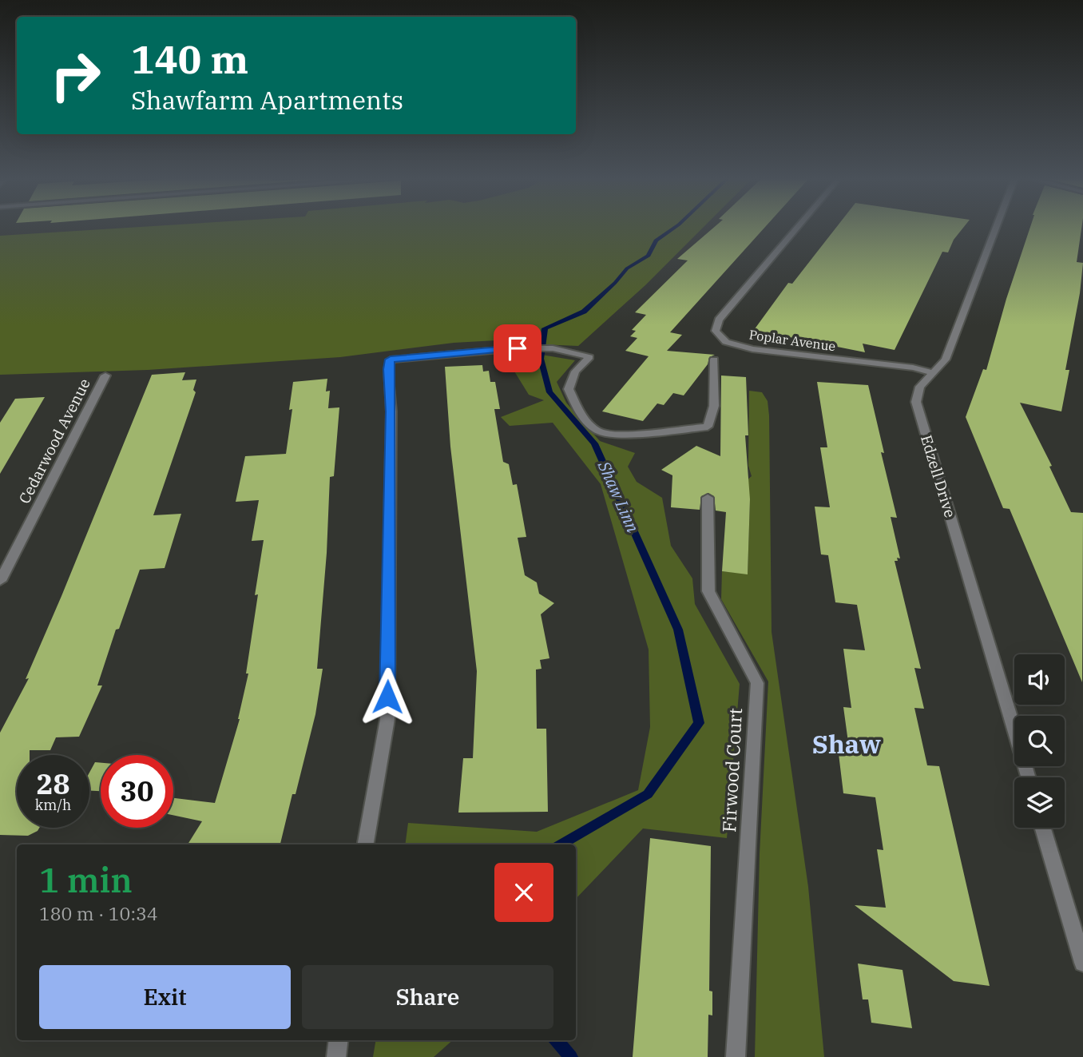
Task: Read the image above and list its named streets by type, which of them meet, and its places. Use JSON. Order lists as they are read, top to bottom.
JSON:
{
  "streets": {
    "street": [
      "Poplar Avenue",
      "Cedarwood Avenue",
      "Edzell Drive",
      "Firwood Court"
    ]
  },
  "crossings": [
    ["Poplar Avenue", "Edzell Drive"]
  ],
  "districts": ["Shaw"],
  "water": ["Shaw Linn"],
  "page": {
    "turn": ["140 m", "Shawfarm Apartments"],
    "speed": "28 km/h",
    "limit": "30",
    "heading": ["1 min", "180 m · 10:34"],
    "buttons": ["Exit", "Share"]
  }
}
